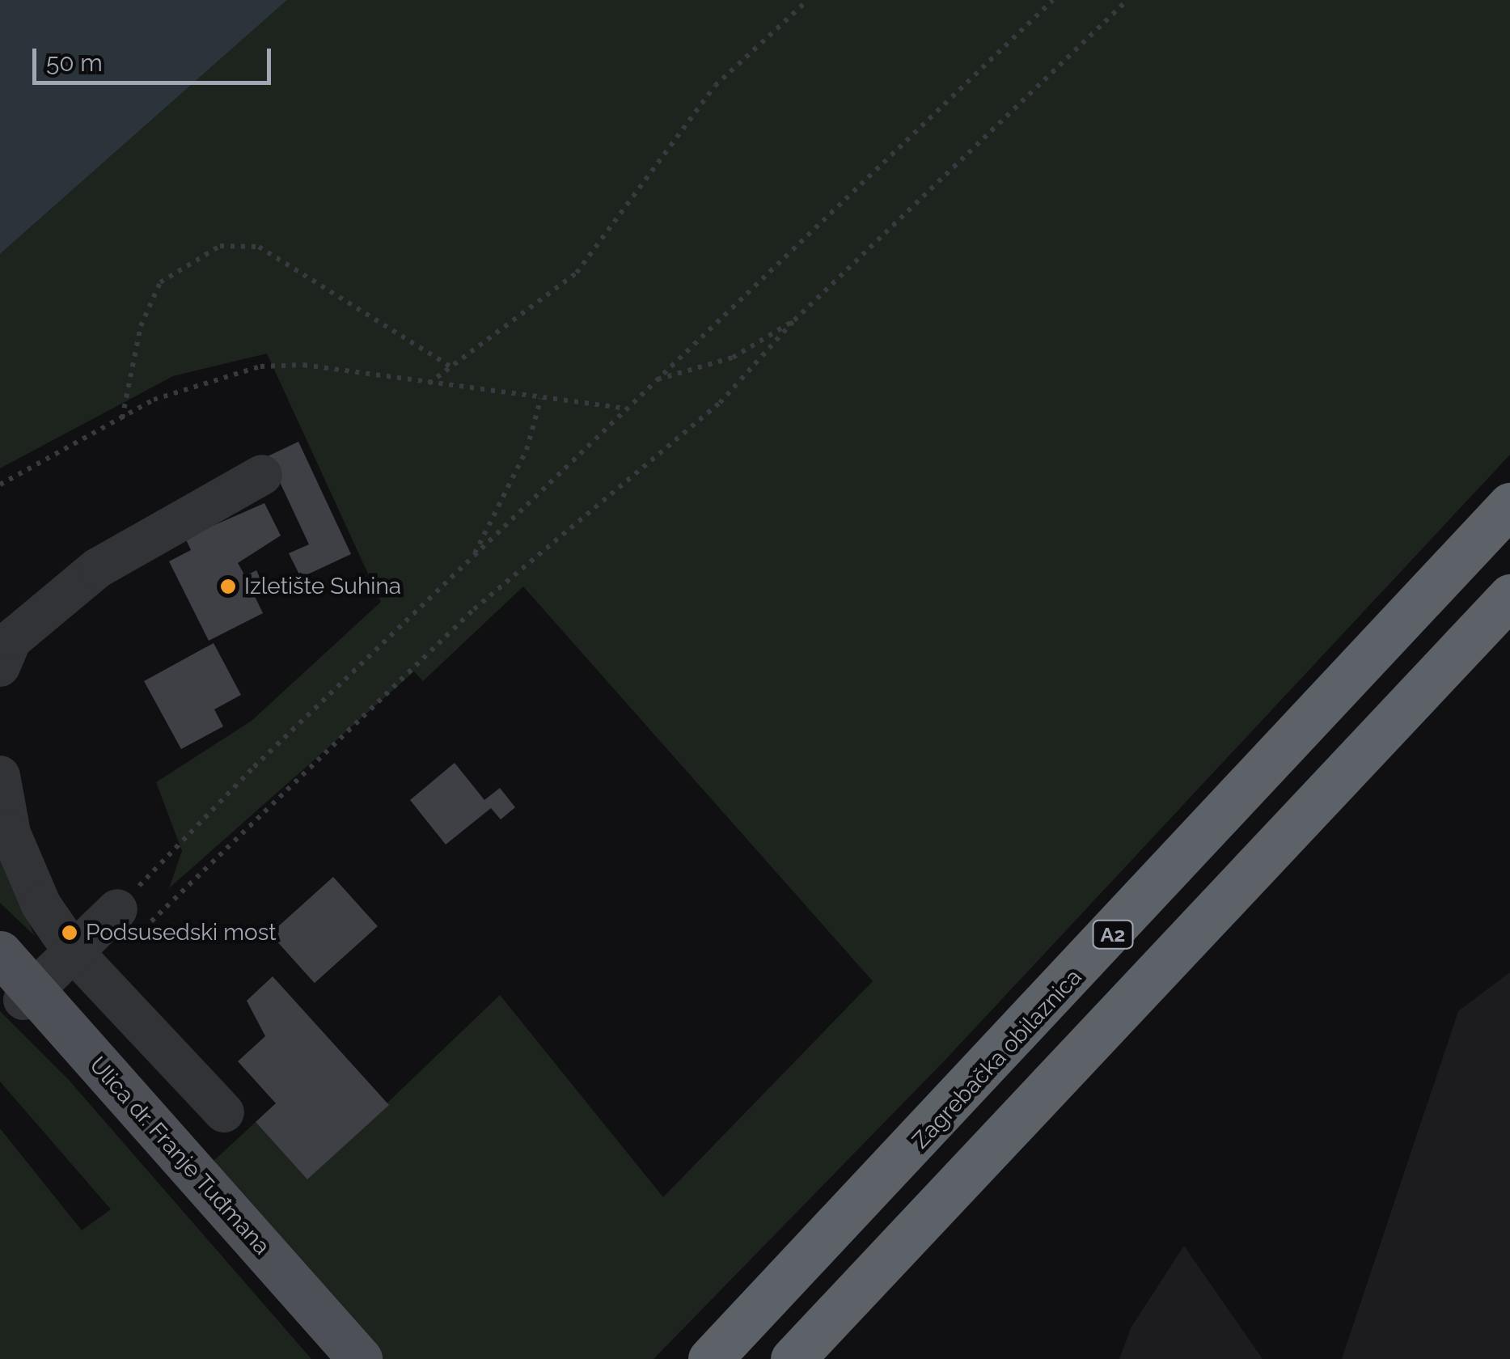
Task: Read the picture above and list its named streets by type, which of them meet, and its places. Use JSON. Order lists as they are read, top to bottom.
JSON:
{
  "streets": {
    "highway": ["A2", "Zagrebačka obilaznica"],
    "main road": ["Ulica dr. Franje Tuđmana"]
  },
  "places": ["Izletište Suhina", "Podsusedski most"],
  "scale_bar": "50 m"
}
